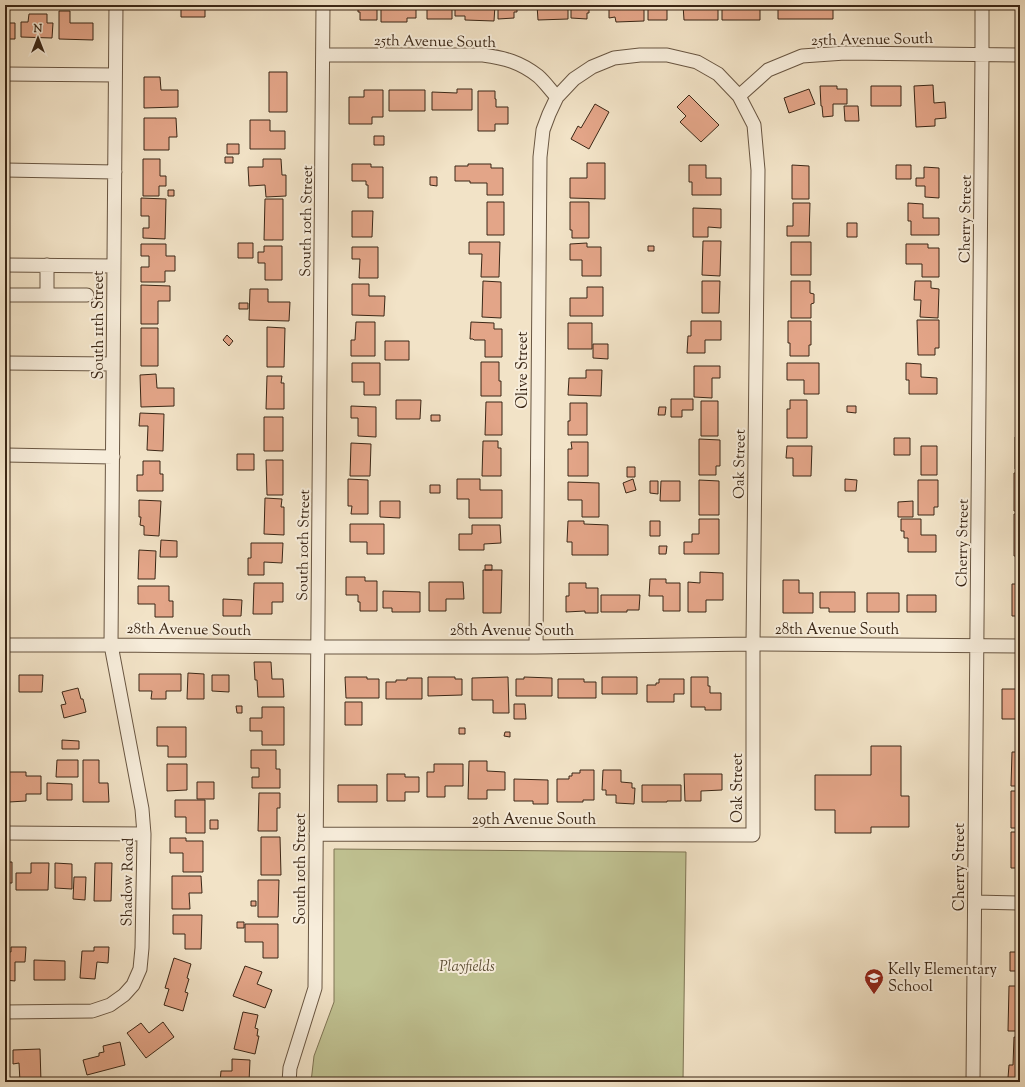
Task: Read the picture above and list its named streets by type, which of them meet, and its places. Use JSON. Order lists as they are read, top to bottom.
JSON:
{
  "streets": {
    "street": [
      "25th Avenue South",
      "Cherry Street",
      "South 10th Street",
      "South 11th Street",
      "Olive Street",
      "Oak Street",
      "28th Avenue South",
      "29th Avenue South",
      "Shadow Road"
    ]
  },
  "crossings": [
    ["25th Avenue South", "Cherry Street"],
    ["25th Avenue South", "South 10th Street"],
    ["25th Avenue South", "Olive Street"],
    ["25th Avenue South", "Oak Street"],
    ["Cherry Street", "28th Avenue South"],
    ["South 10th Street", "28th Avenue South"],
    ["South 10th Street", "29th Avenue South"],
    ["South 11th Street", "28th Avenue South"],
    ["South 11th Street", "Shadow Road"],
    ["Olive Street", "28th Avenue South"],
    ["Oak Street", "28th Avenue South"],
    ["Oak Street", "29th Avenue South"],
    ["28th Avenue South", "Shadow Road"]
  ],
  "parks": ["Playfields"],
  "places": {
    "school or university": ["Kelly Elementary School"]
  },
  "north": "top"
}
